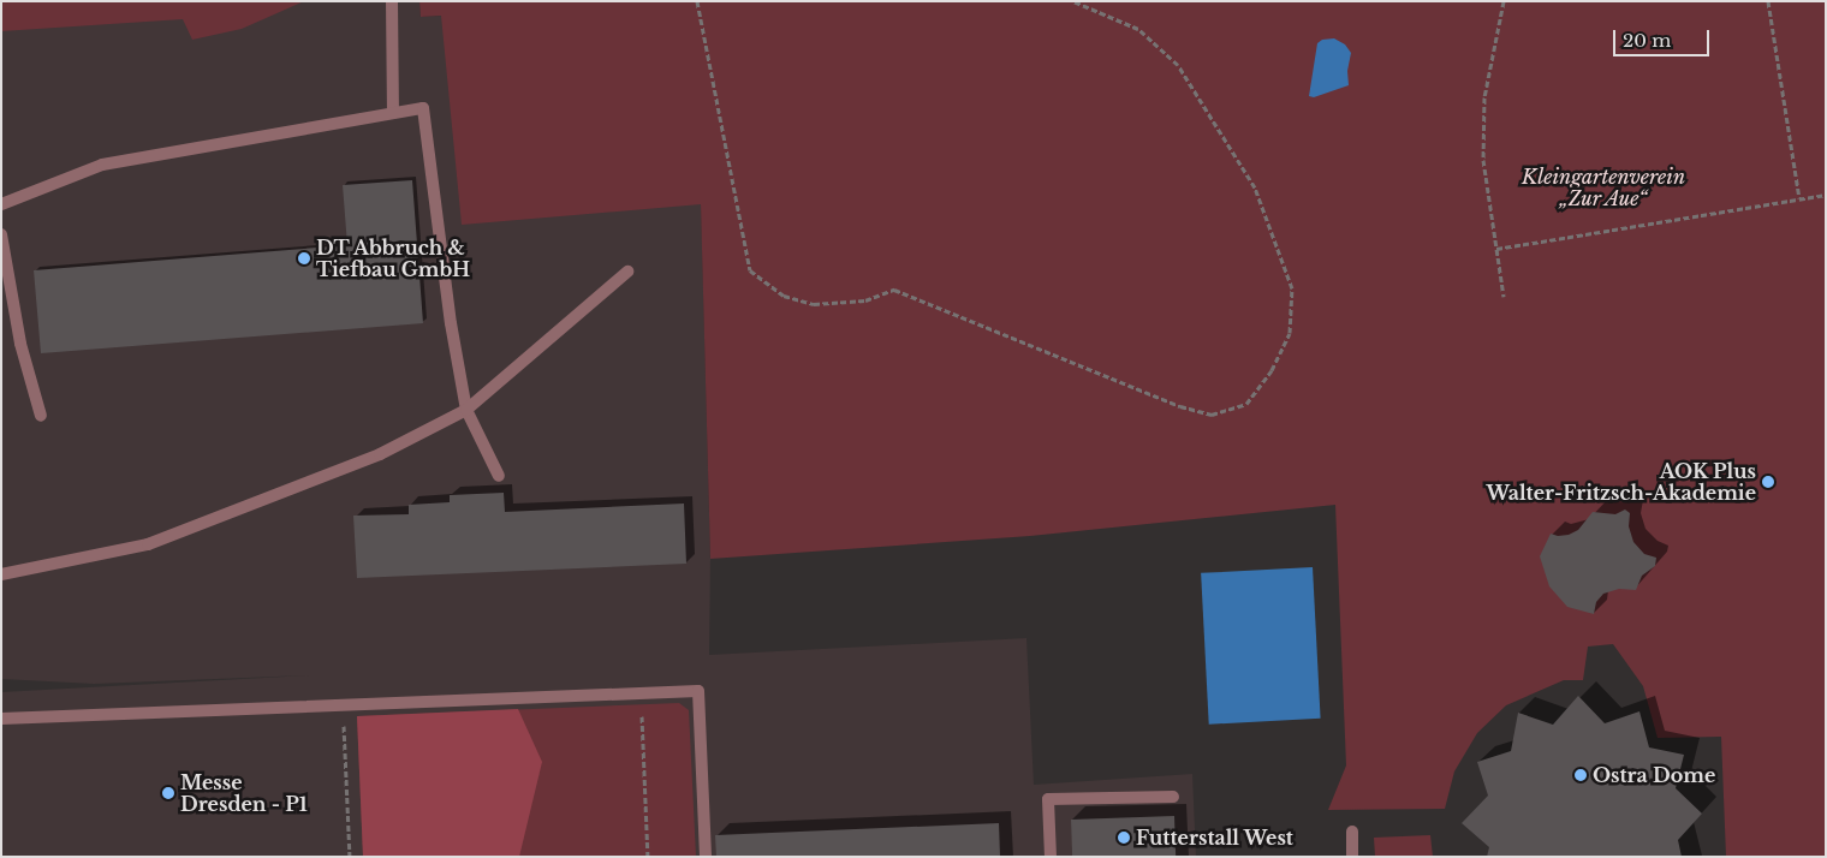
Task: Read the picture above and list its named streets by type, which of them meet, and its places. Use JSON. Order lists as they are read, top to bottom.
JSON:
{
  "parks": ["Kleingartenverein „Zur Aue“"],
  "places": [
    "DT Abbruch & Tiefbau GmbH",
    "AOK Plus Walter-Fritzsch-Akademie",
    "Ostra Dome",
    "Messe Dresden - P1",
    "Futterstall West"
  ],
  "scale_bar": "20 m"
}
